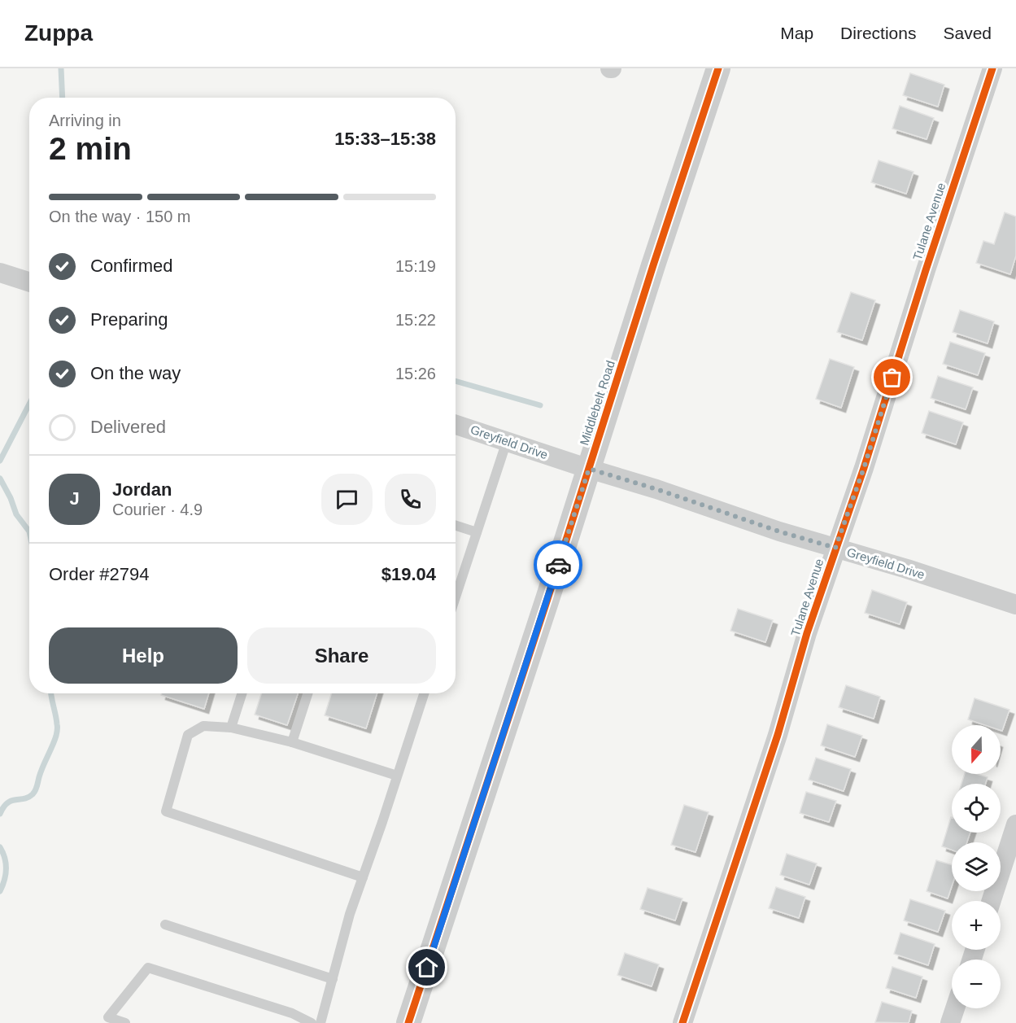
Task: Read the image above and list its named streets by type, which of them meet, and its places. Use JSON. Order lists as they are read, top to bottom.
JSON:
{
  "streets": {
    "street": ["Tulane Avenue", "Middlebelt Road", "Greyfield Drive"]
  },
  "crossings": [
    ["Tulane Avenue", "Greyfield Drive"],
    ["Middlebelt Road", "Greyfield Drive"]
  ],
  "north": "bottom",
  "page": {
    "header": "Zuppa",
    "nav": ["Map", "Directions", "Saved"],
    "heading": ["2 min", "Arriving in", "15:33–15:38"],
    "panel": [
      "Jordan",
      "Courier · 4.9",
      "Order #2794",
      "$19.04"
    ],
    "bar": "On the way · 150 m",
    "list": [
      ["Confirmed", "15:19"],
      ["Preparing", "15:22"],
      ["On the way", "15:26"],
      "Delivered"
    ],
    "round": "J",
    "buttons": ["Help", "Share"],
    "map_buttons": ["+", "−"]
  }
}
